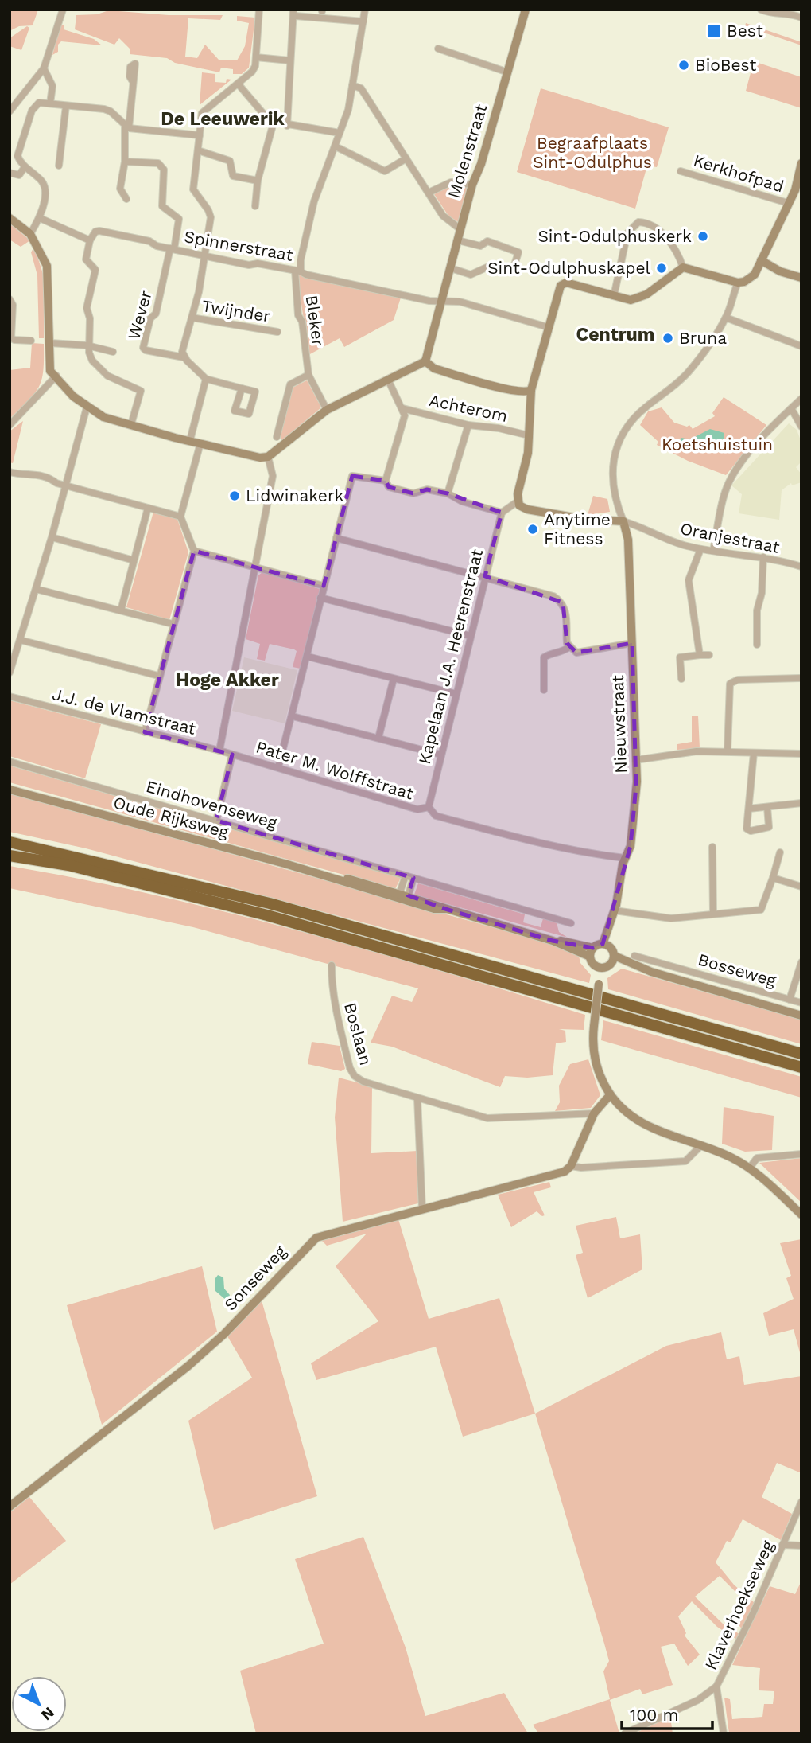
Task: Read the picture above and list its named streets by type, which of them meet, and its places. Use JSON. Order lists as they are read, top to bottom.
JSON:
{
  "streets": {
    "street": [
      "Molenstraat",
      "Kerkhofpad",
      "Spinnerstraat",
      "Twijnder",
      "Wever",
      "Bleker",
      "Achterom",
      "Oranjestraat",
      "Kapelaan J.A. Heerenstraat",
      "J.J. de Vlamstraat",
      "Nieuwstraat",
      "Pater M. Wolffstraat",
      "Eindhovenseweg",
      "Oude Rijksweg",
      "Bosseweg",
      "Boslaan",
      "Sonseweg",
      "Klaverhoekseweg"
    ]
  },
  "crossings": [
    ["Molenstraat", "Spinnerstraat"],
    ["Spinnerstraat", "Wever"],
    ["Spinnerstraat", "Bleker"],
    ["Oranjestraat", "Nieuwstraat"],
    ["Kapelaan J.A. Heerenstraat", "Pater M. Wolffstraat"],
    ["J.J. de Vlamstraat", "Pater M. Wolffstraat"]
  ],
  "districts": ["De Leeuwerik", "Centrum", "Hoge Akker"],
  "parks": ["Begraafplaats Sint-Odulphus", "Koetshuistuin"],
  "places": {
    "transit": ["Best"],
    "other": [
      "BioBest",
      "Sint-Odulphuskerk",
      "Sint-Odulphuskapel",
      "Bruna",
      "Lidwinakerk",
      "Anytime Fitness"
    ]
  },
  "scale_bar": "100 m",
  "north": "bottom right"
}
